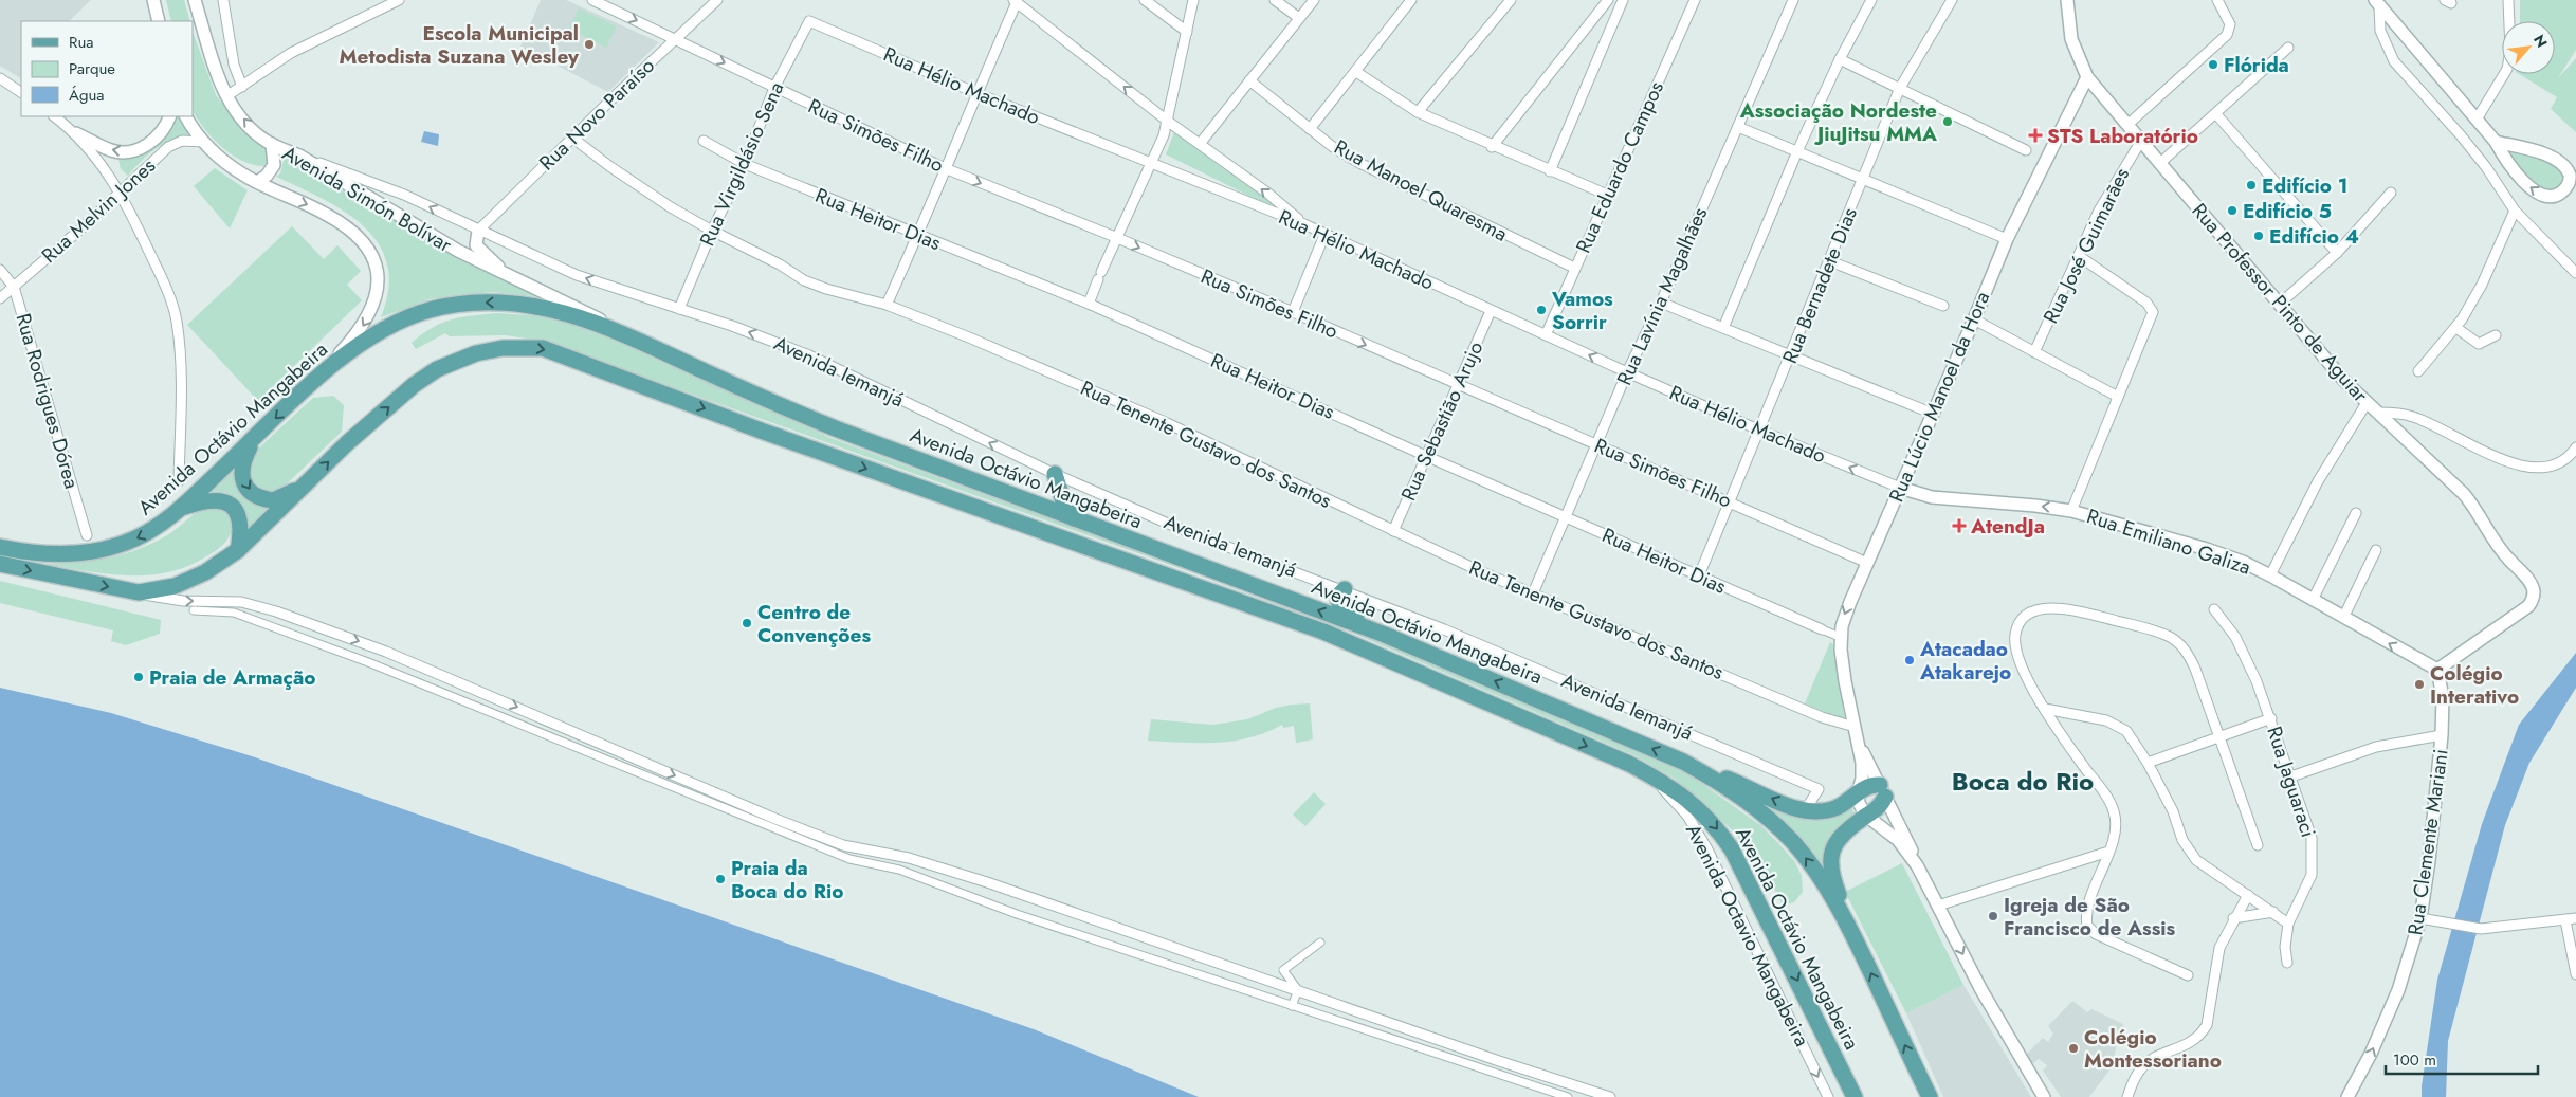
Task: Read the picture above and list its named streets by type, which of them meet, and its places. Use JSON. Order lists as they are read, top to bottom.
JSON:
{
  "streets": {
    "main road": ["Avenida Octávio Mangabeira"],
    "street": [
      "Rua Hélio Machado",
      "Rua Novo Paraíso",
      "Rua Simões Filho",
      "Rua Virgildásio Sena",
      "Rua Eduardo Campos",
      "Rua Manoel Quaresma",
      "Avenida Simón Bolívar",
      "Rua Melvin Jones",
      "Rua Heitor Dias",
      "Rua José Guimarães",
      "Rua Bernadete Dias",
      "Rua Lavínia Magalhães",
      "Rua Professor Pinto de Aguiar",
      "Avenida Iemanjá",
      "Rua Lúcio Manoel da Hora",
      "Rua Rodrigues Dórea",
      "Rua Sebastião Arujo",
      "Rua Tenente Gustavo dos Santos",
      "Rua Emiliano Galiza",
      "Rua Jaguaraci",
      "Rua Clemente Mariani",
      "Avenida Octavio Mangabeira"
    ]
  },
  "crossings": [
    ["Rua Hélio Machado", "Rua Virgildásio Sena"],
    ["Rua Hélio Machado", "Rua Eduardo Campos"],
    ["Rua Hélio Machado", "Rua Bernadete Dias"],
    ["Rua Hélio Machado", "Rua Lavínia Magalhães"],
    ["Rua Hélio Machado", "Rua Lúcio Manoel da Hora"],
    ["Rua Hélio Machado", "Rua Sebastião Arujo"],
    ["Rua Hélio Machado", "Rua Emiliano Galiza"],
    ["Rua Novo Paraíso", "Rua Simões Filho"],
    ["Rua Novo Paraíso", "Avenida Iemanjá"],
    ["Rua Novo Paraíso", "Rua Tenente Gustavo dos Santos"],
    ["Rua Simões Filho", "Rua Virgildásio Sena"],
    ["Rua Simões Filho", "Rua Bernadete Dias"],
    ["Rua Simões Filho", "Rua Lavínia Magalhães"],
    ["Rua Simões Filho", "Rua Lúcio Manoel da Hora"],
    ["Rua Simões Filho", "Rua Sebastião Arujo"],
    ["Rua Virgildásio Sena", "Rua Heitor Dias"],
    ["Rua Virgildásio Sena", "Avenida Iemanjá"],
    ["Rua Virgildásio Sena", "Rua Tenente Gustavo dos Santos"],
    ["Rua Eduardo Campos", "Rua Manoel Quaresma"],
    ["Avenida Simón Bolívar", "Rua Melvin Jones"],
    ["Avenida Simón Bolívar", "Avenida Iemanjá"],
    ["Avenida Simón Bolívar", "Avenida Octávio Mangabeira"],
    ["Rua Melvin Jones", "Rua Rodrigues Dórea"],
    ["Rua Heitor Dias", "Rua Bernadete Dias"],
    ["Rua Heitor Dias", "Rua Lavínia Magalhães"],
    ["Rua Heitor Dias", "Rua Lúcio Manoel da Hora"],
    ["Rua Heitor Dias", "Rua Sebastião Arujo"],
    ["Rua José Guimarães", "Rua Professor Pinto de Aguiar"],
    ["Rua Lavínia Magalhães", "Rua Tenente Gustavo dos Santos"],
    ["Rua Professor Pinto de Aguiar", "Rua Lúcio Manoel da Hora"],
    ["Rua Professor Pinto de Aguiar", "Rua Emiliano Galiza"],
    ["Rua Professor Pinto de Aguiar", "Rua Clemente Mariani"],
    ["Rua Lúcio Manoel da Hora", "Rua Tenente Gustavo dos Santos"],
    ["Rua Lúcio Manoel da Hora", "Rua Emiliano Galiza"],
    ["Rua Sebastião Arujo", "Rua Tenente Gustavo dos Santos"],
    ["Avenida Octávio Mangabeira", "Avenida Octavio Mangabeira"],
    ["Rua Emiliano Galiza", "Rua Clemente Mariani"]
  ],
  "one_way": [
    "Rua Simões Filho",
    "Avenida Iemanjá",
    "Rua Emiliano Galiza",
    "Rua Clemente Mariani",
    "Avenida Octavio Mangabeira"
  ],
  "districts": ["Boca do Rio"],
  "places": {
    "other": [
      "Escola Municipal Metodista Suzana Wesley",
      "Flórida",
      "Associação Nordeste JiuJitsu MMA",
      "Edifício 1",
      "Edifício 5",
      "Edifício 4",
      "Vamos Sorrir",
      "Centro de Convenções",
      "Atacadao Atakarejo",
      "Praia de Armação",
      "Colégio Interativo",
      "Praia da Boca do Rio",
      "Igreja de São Francisco de Assis",
      "Colégio Montessoriano"
    ],
    "health": ["STS Laboratório", "AtendJa"]
  },
  "legend": ["Rua", "Parque", "Água"],
  "scale_bar": "100 m",
  "north": "top right"
}
